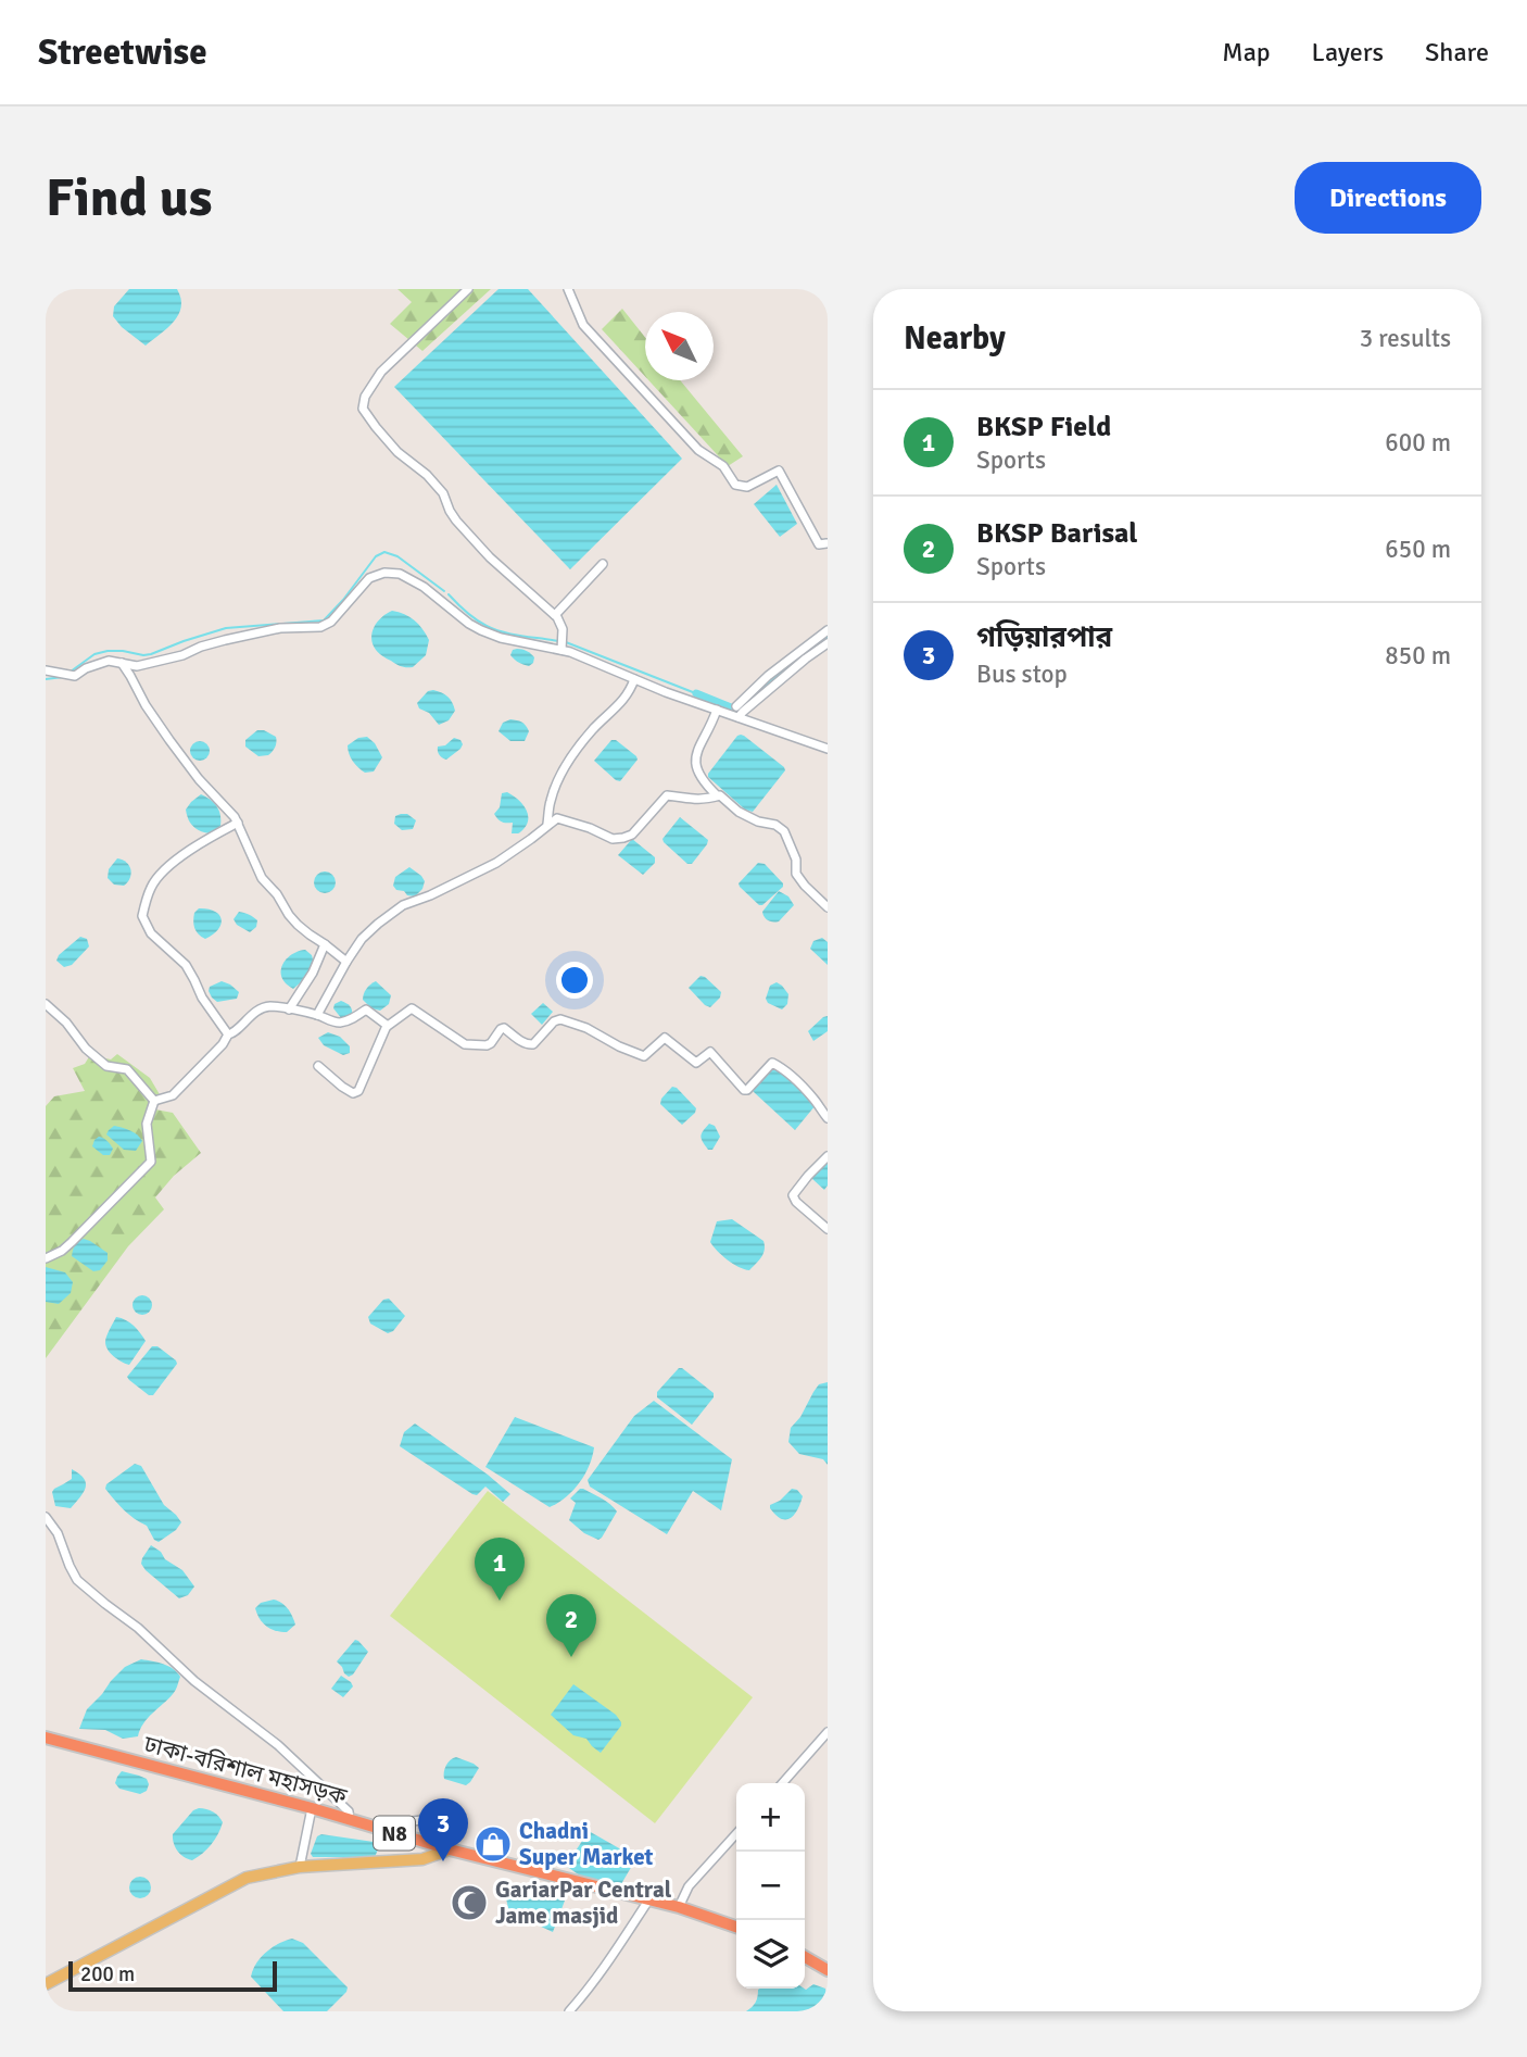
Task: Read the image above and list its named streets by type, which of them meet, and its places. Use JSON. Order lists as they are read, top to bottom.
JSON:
{
  "streets": {
    "highway": ["ঢাকা-বরিশাল মহাসড়ক", "N8"]
  },
  "places": {
    "shop": ["Chadni Super Market"],
    "mosque": ["GariarPar Central Jame masjid"]
  },
  "scale_bar": "200 m",
  "north": "top left",
  "page": {
    "header": "Streetwise",
    "nav": ["Map", "Layers", "Share"],
    "buttons": "Directions",
    "title": "Find us",
    "heading": ["Nearby", "3 results"],
    "list": [
      {
        "mark": "1",
        "name": "BKSP Field",
        "note": "Sports",
        "value": "600 m"
      },
      {
        "mark": "2",
        "name": "BKSP Barisal",
        "note": "Sports",
        "value": "650 m"
      },
      {
        "mark": "3",
        "name": "গড়িয়ারপার",
        "note": "Bus stop",
        "value": "850 m"
      }
    ],
    "pins": ["1", "2", "3"],
    "map_buttons": ["+", "−"],
    "scale": "200 m"
  }
}
